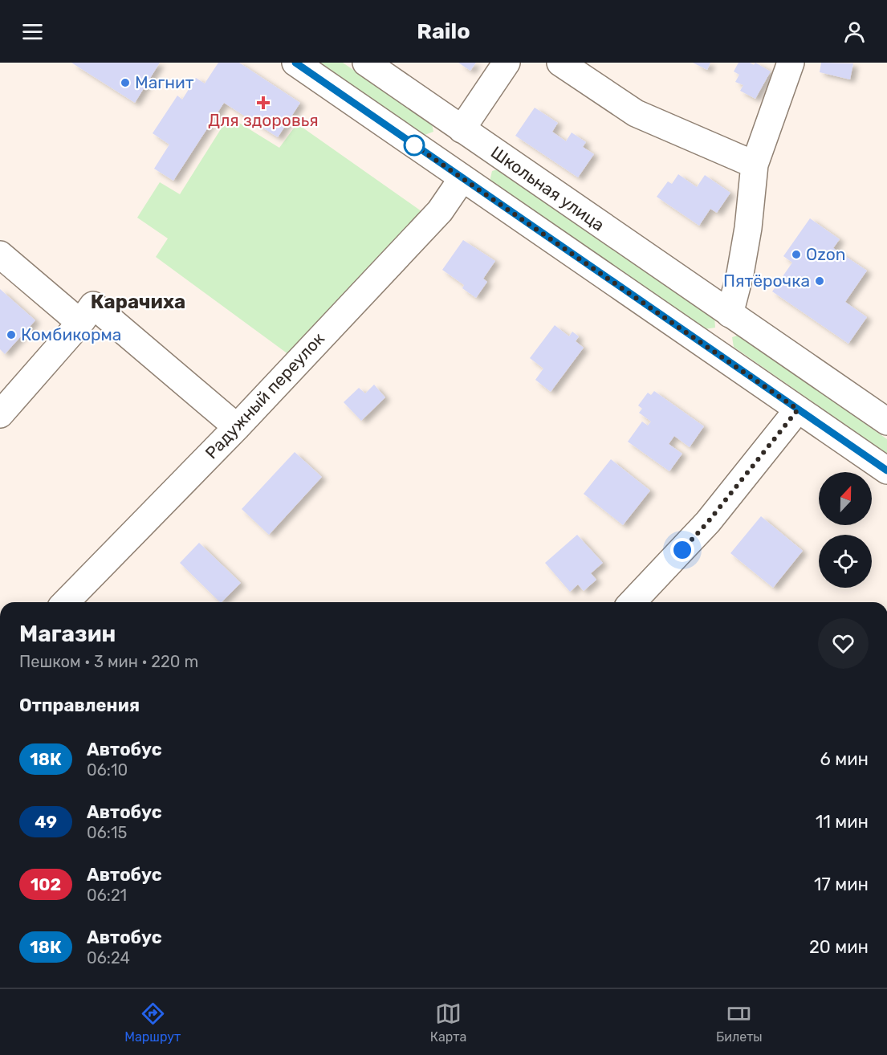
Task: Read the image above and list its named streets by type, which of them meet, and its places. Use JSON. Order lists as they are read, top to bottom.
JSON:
{
  "streets": {
    "main road": ["Школьная улица", "Радужный переулок"]
  },
  "crossings": [
    ["Школьная улица", "Радужный переулок"]
  ],
  "districts": ["Карачиха"],
  "places": {
    "other": [
      "Магнит",
      "Ozon",
      "Пятёрочка",
      "Комбикорма"
    ],
    "health": ["Для здоровья"]
  },
  "lines": ["bus line 18К"],
  "north": "top",
  "page": {
    "header": "Railo",
    "heading": [
      ["Магазин", "Пешком · 3 мин · 220 m"],
      "Отправления"
    ],
    "list": [
      {
        "mark": "18К",
        "name": "Автобус",
        "note": "06:10",
        "value": "6 мин"
      },
      {
        "mark": "49",
        "name": "Автобус",
        "note": "06:15",
        "value": "11 мин"
      },
      {
        "mark": "102",
        "name": "Автобус",
        "note": "06:21",
        "value": "17 мин"
      },
      {
        "mark": "18К",
        "name": "Автобус",
        "note": "06:24",
        "value": "20 мин"
      }
    ],
    "tabs": ["Маршрут", "Карта", "Билеты"]
  }
}
